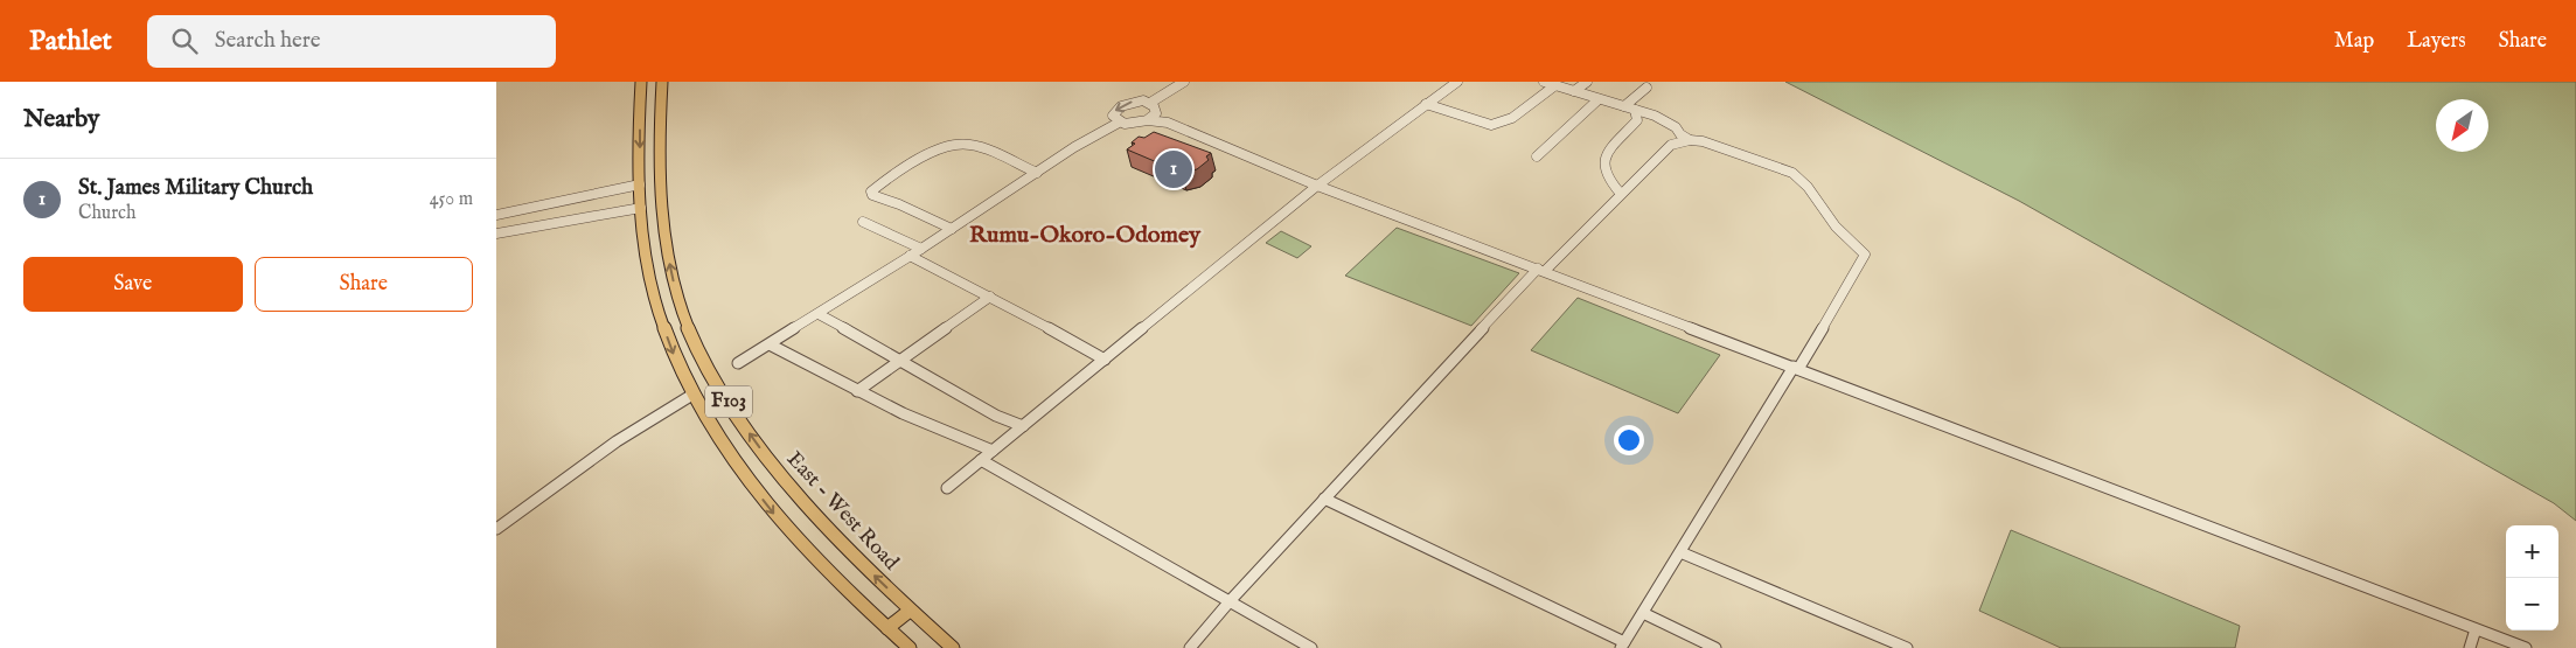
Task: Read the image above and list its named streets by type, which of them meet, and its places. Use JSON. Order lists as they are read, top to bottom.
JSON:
{
  "streets": {
    "main road": ["F103", "East - West Road"]
  },
  "districts": ["Rumu-Okoro-Odomey"],
  "north": "bottom left",
  "page": {
    "header": "Pathlet",
    "search": "Search here",
    "nav": ["Map", "Layers", "Share"],
    "heading": "Nearby",
    "pins": "1",
    "list": [
      {
        "mark": "1",
        "name": "St. James Military Church",
        "note": "Church",
        "value": "450 m"
      }
    ],
    "buttons": ["Save", "Share"],
    "map_buttons": ["+", "−"]
  }
}
